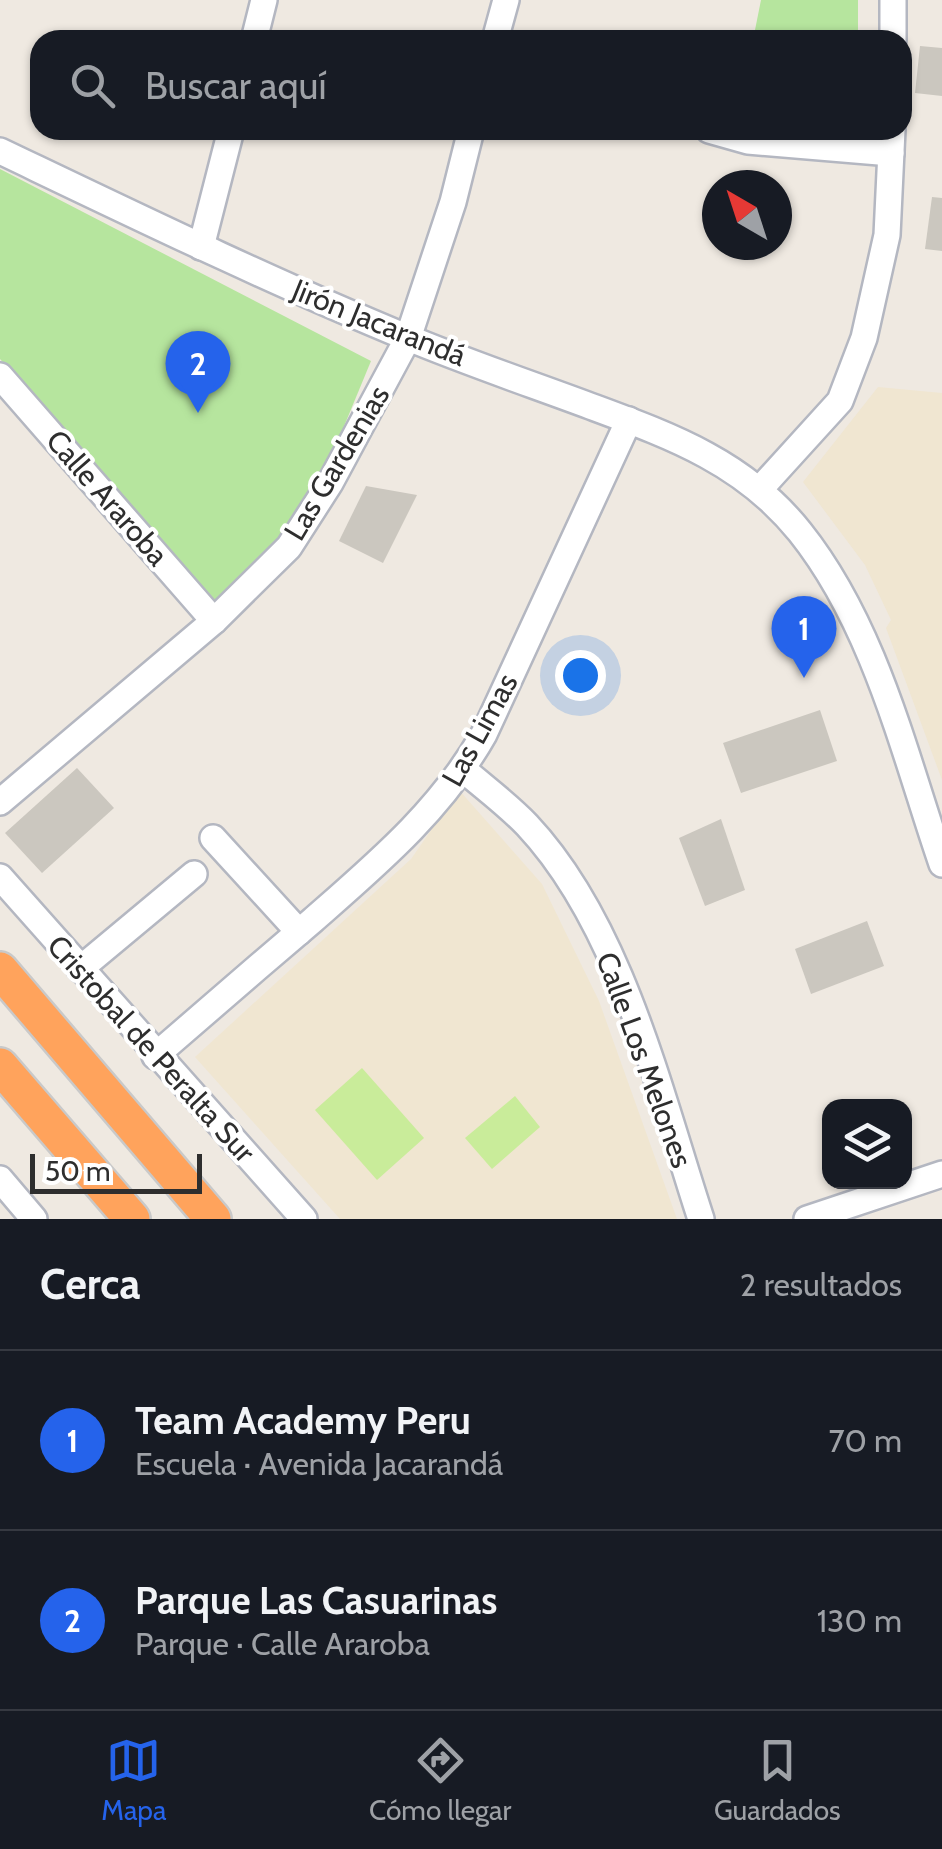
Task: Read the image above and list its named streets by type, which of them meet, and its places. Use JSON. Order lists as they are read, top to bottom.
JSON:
{
  "streets": {
    "street": [
      "Jirón Jacarandá",
      "Las Gardenias",
      "Calle Araroba",
      "Las Limas",
      "Cristobal de Peralta Sur",
      "Calle Los Melones"
    ]
  },
  "crossings": [
    ["Jirón Jacarandá", "Las Gardenias"],
    ["Jirón Jacarandá", "Las Limas"],
    ["Las Gardenias", "Calle Araroba"],
    ["Las Limas", "Cristobal de Peralta Sur"],
    ["Las Limas", "Calle Los Melones"]
  ],
  "scale_bar": "50 m",
  "north": "top left",
  "page": {
    "search": "Buscar aquí",
    "pins": ["2", "1"],
    "scale": "50 m",
    "heading": ["Cerca", "2 resultados"],
    "list": [
      {
        "mark": "1",
        "name": "Team Academy Peru",
        "note": "Escuela · Avenida Jacarandá",
        "value": "70 m"
      },
      {
        "mark": "2",
        "name": "Parque Las Casuarinas",
        "note": "Parque · Calle Araroba",
        "value": "130 m"
      }
    ],
    "nav": ["Mapa", "Cómo llegar", "Guardados"]
  }
}
